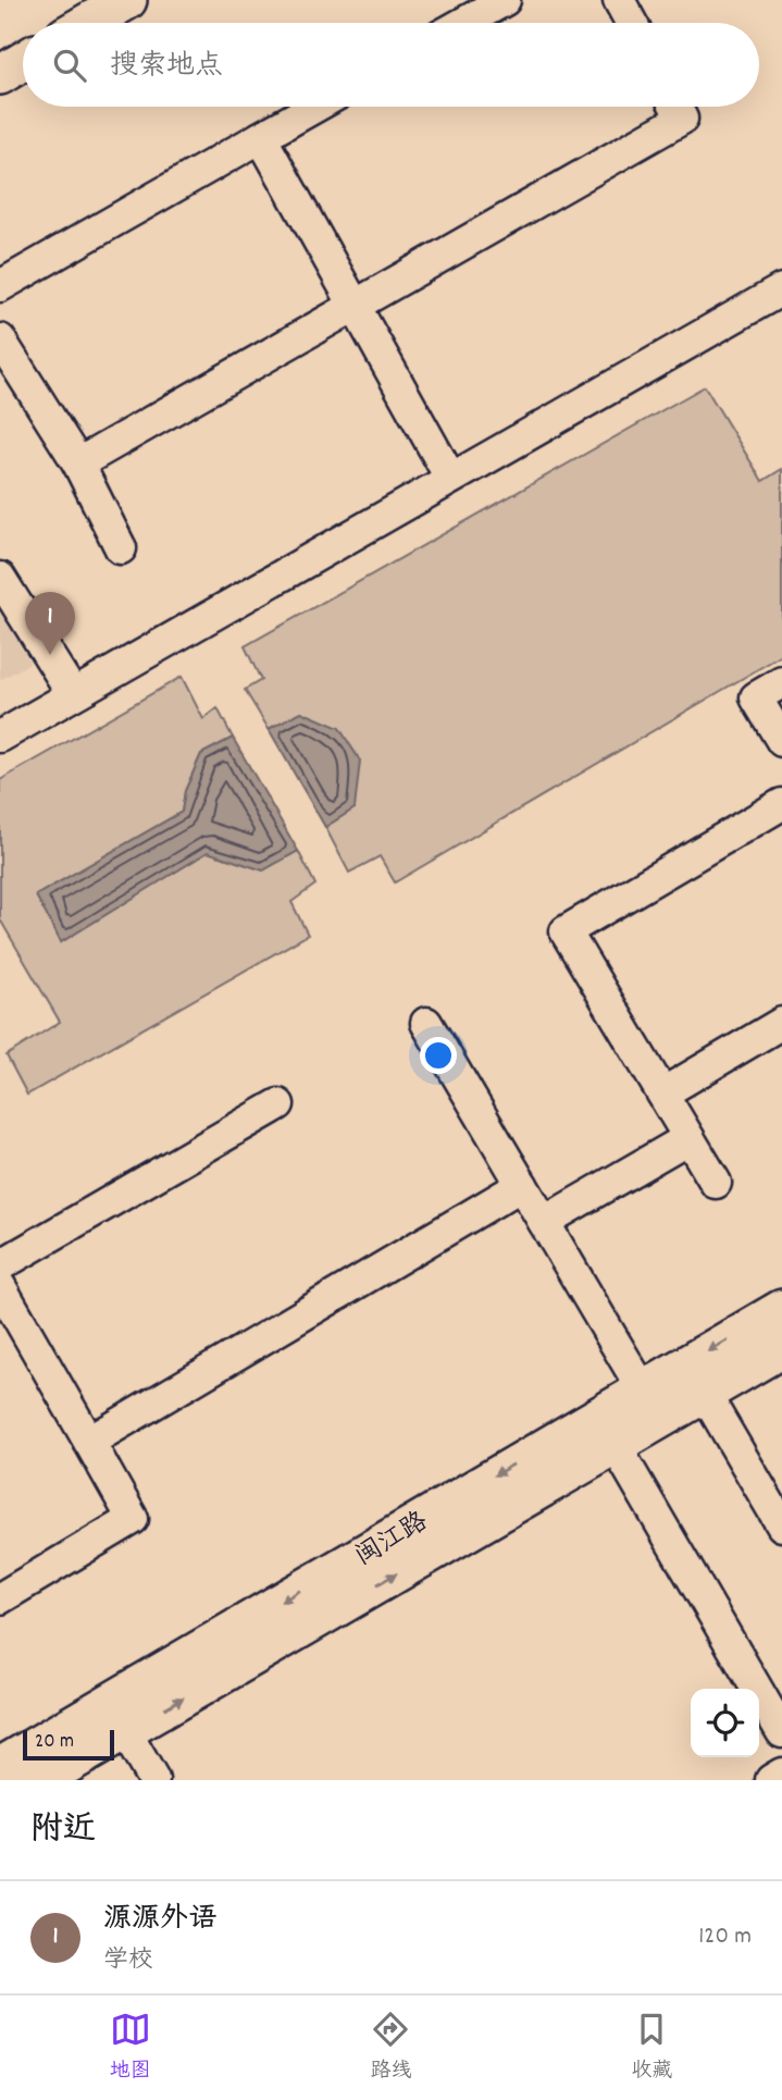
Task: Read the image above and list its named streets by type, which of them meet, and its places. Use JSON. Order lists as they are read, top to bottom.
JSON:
{
  "streets": {
    "main road": ["闽江路"]
  },
  "scale_bar": "20 m",
  "page": {
    "search": "搜索地点",
    "pins": "1",
    "scale": "20 m",
    "heading": "附近",
    "list": [
      {
        "mark": "1",
        "name": "源源外语",
        "note": "学校",
        "value": "120 m"
      }
    ],
    "nav": ["地图", "路线", "收藏"]
  }
}
